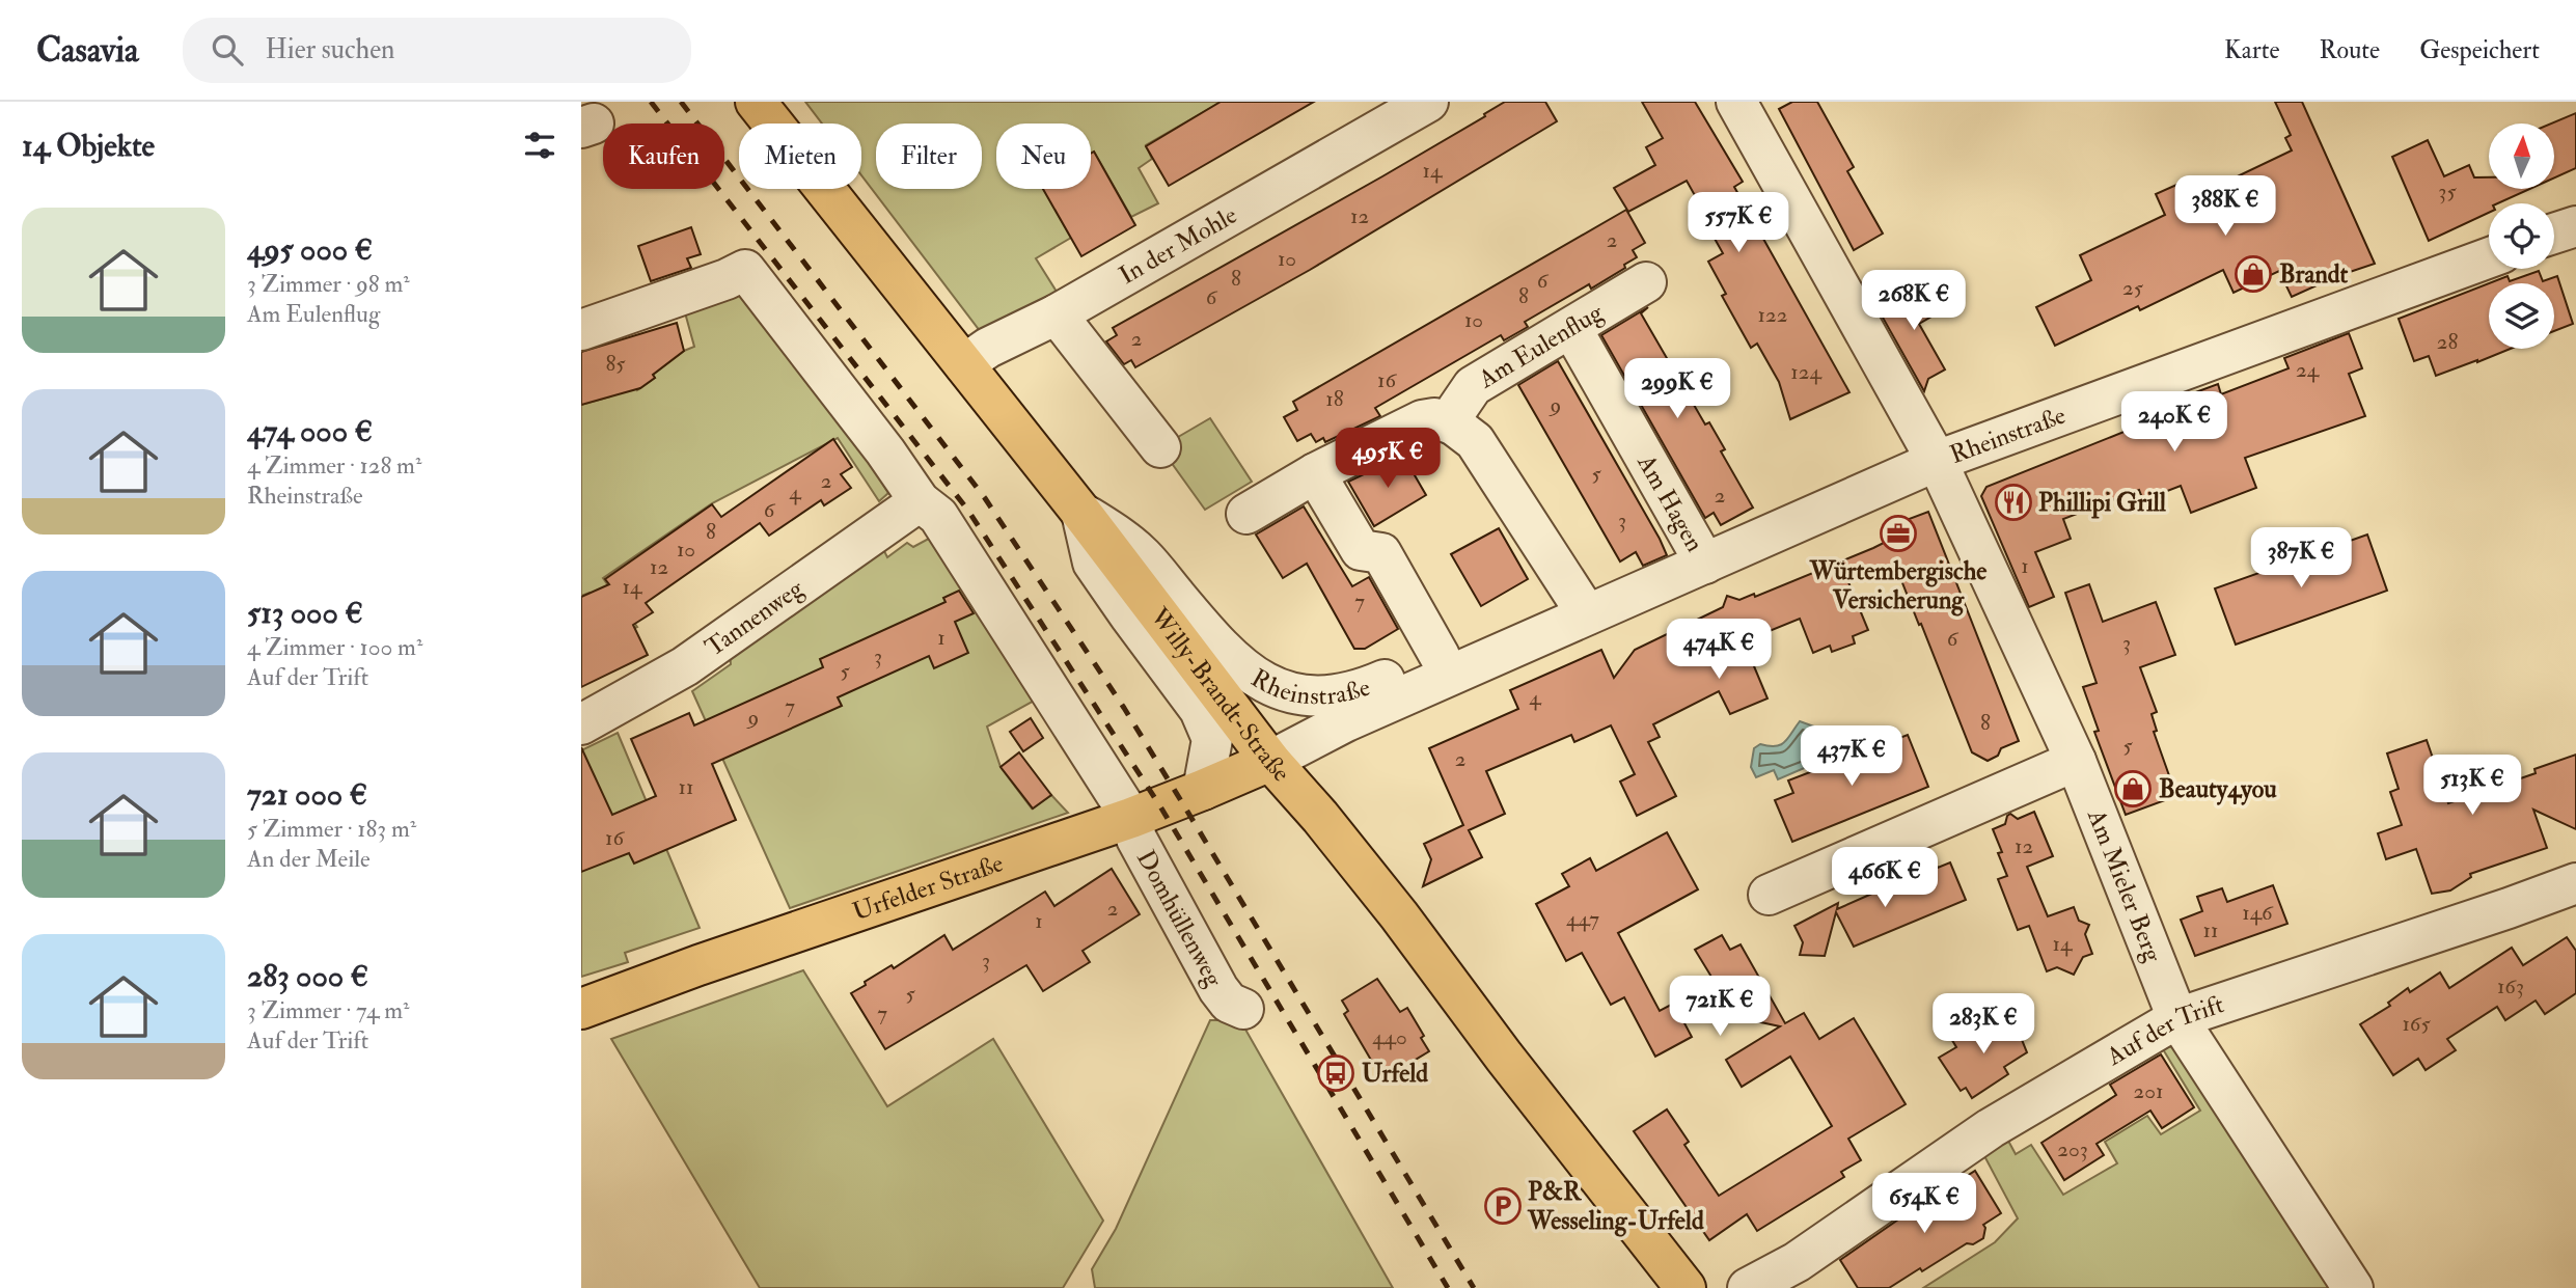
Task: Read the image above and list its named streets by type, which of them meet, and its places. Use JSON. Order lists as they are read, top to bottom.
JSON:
{
  "streets": {
    "main road": ["Willy-Brandt-Straße", "Urfelder Straße"],
    "street": [
      "In der Mohle",
      "Am Eulenflug",
      "Rheinstraße",
      "Am Hagen",
      "Tannenweg",
      "Am Mieler Berg",
      "Domhüllenweg",
      "Auf der Trift"
    ]
  },
  "crossings": [
    ["In der Mohle", "Willy-Brandt-Straße"],
    ["Am Eulenflug", "Am Hagen"],
    ["Rheinstraße", "Am Hagen"],
    ["Rheinstraße", "Willy-Brandt-Straße"],
    ["Rheinstraße", "Am Mieler Berg"],
    ["Rheinstraße", "Urfelder Straße"],
    ["Willy-Brandt-Straße", "Urfelder Straße"],
    ["Am Mieler Berg", "Auf der Trift"],
    ["Urfelder Straße", "Domhüllenweg"]
  ],
  "places": {
    "shop": ["Brandt", "Beauty4you"],
    "restaurant": ["Phillipi Grill"],
    "office": ["Würtembergische Versicherung"],
    "bus stop": ["Urfeld"],
    "parking": ["P&R Wesseling-Urfeld"]
  },
  "house_numbers": [
    "14",
    "35",
    "12",
    "2",
    "10",
    "8",
    "6",
    "25",
    "8",
    "6",
    "122",
    "10",
    "2",
    "28",
    "85",
    "24",
    "124",
    "16",
    "18",
    "9",
    "5",
    "2",
    "4",
    "2",
    "6",
    "3",
    "8",
    "10",
    "1",
    "12",
    "14",
    "7",
    "1",
    "6",
    "3",
    "3",
    "5",
    "4",
    "7",
    "9",
    "8",
    "5",
    "2",
    "11",
    "16",
    "12",
    "2",
    "146",
    "447",
    "1",
    "11",
    "14",
    "3",
    "163",
    "5",
    "7",
    "165",
    "440",
    "201",
    "203"
  ],
  "north": "top",
  "page": {
    "header": "Casavia",
    "search": "Hier suchen",
    "nav": ["Karte", "Route", "Gespeichert"],
    "heading": "14 Objekte",
    "chip": [
      "Kaufen",
      "Mieten",
      "Filter",
      "Neu"
    ],
    "price": [
      "388K €",
      "557K €",
      "268K €",
      "299K €",
      "240K €",
      "495K €",
      "387K €",
      "474K €",
      "437K €",
      "513K €",
      "466K €",
      "721K €",
      "283K €",
      "654K €"
    ],
    "list": [
      {
        "name": "495 000 €",
        "note": "3 Zimmer · 98 m² · Am Eulenflug"
      },
      {
        "name": "474 000 €",
        "note": "4 Zimmer · 128 m² · Rheinstraße"
      },
      {
        "name": "513 000 €",
        "note": "4 Zimmer · 100 m² · Auf der Trift"
      },
      {
        "name": "721 000 €",
        "note": "5 Zimmer · 183 m² · An der Meile"
      },
      {
        "name": "283 000 €",
        "note": "3 Zimmer · 74 m² · Auf der Trift"
      }
    ]
  }
}
